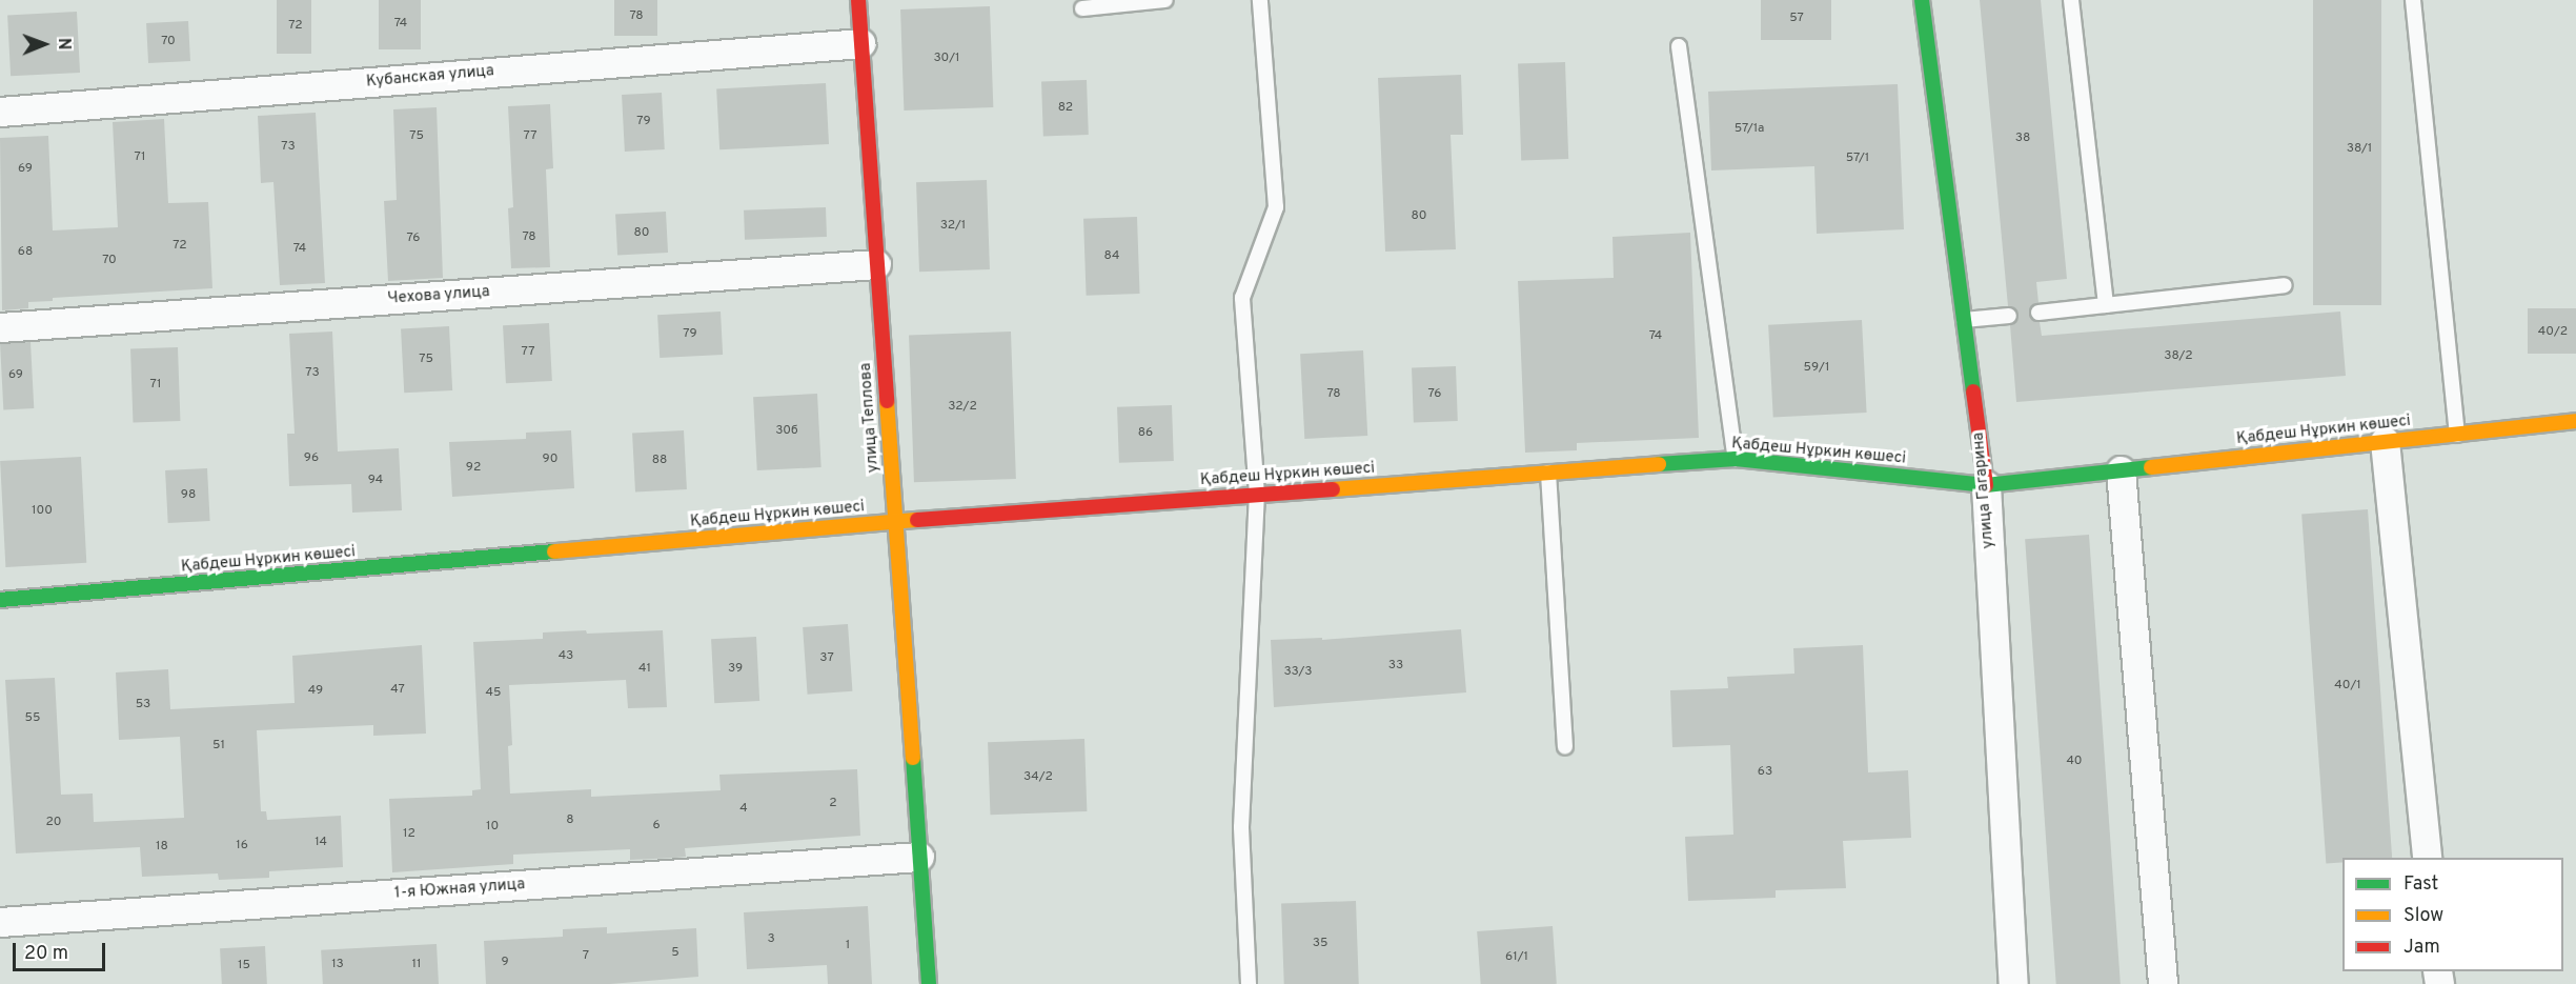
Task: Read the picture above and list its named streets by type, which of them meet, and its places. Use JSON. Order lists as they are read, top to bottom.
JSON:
{
  "streets": {
    "street": [
      "Кубанская улица",
      "Чехова улица",
      "улица Теплова",
      "Қабдеш Нұркин көшесі",
      "улица Гагарина",
      "1-я Южная улица"
    ]
  },
  "crossings": [
    ["Кубанская улица", "улица Теплова"],
    ["Чехова улица", "улица Теплова"],
    ["улица Теплова", "Қабдеш Нұркин көшесі"],
    ["улица Теплова", "1-я Южная улица"],
    ["Қабдеш Нұркин көшесі", "улица Гагарина"]
  ],
  "house_numbers": [
    "78",
    "57",
    "74",
    "72",
    "70",
    "30/1",
    "82",
    "79",
    "57/1а",
    "75",
    "77",
    "38",
    "73",
    "38/1",
    "71",
    "57/1",
    "69",
    "80",
    "32/1",
    "80",
    "78",
    "76",
    "72",
    "74",
    "68",
    "84",
    "70",
    "40/2",
    "79",
    "74",
    "77",
    "38/2",
    "75",
    "59/1",
    "73",
    "69",
    "71",
    "78",
    "76",
    "32/2",
    "30б",
    "86",
    "96",
    "90",
    "88",
    "92",
    "94",
    "98",
    "100",
    "43",
    "37",
    "33",
    "41",
    "39",
    "33/3",
    "40/1",
    "47",
    "49",
    "45",
    "53",
    "55",
    "51",
    "40",
    "63",
    "34/2",
    "2",
    "4",
    "8",
    "20",
    "6",
    "10",
    "12",
    "14",
    "16",
    "18",
    "3",
    "35",
    "1",
    "5",
    "7",
    "61/1",
    "9",
    "13",
    "11",
    "15"
  ],
  "legend": ["Fast", "Slow", "Jam"],
  "scale_bar": "20 m",
  "north": "right"
}
